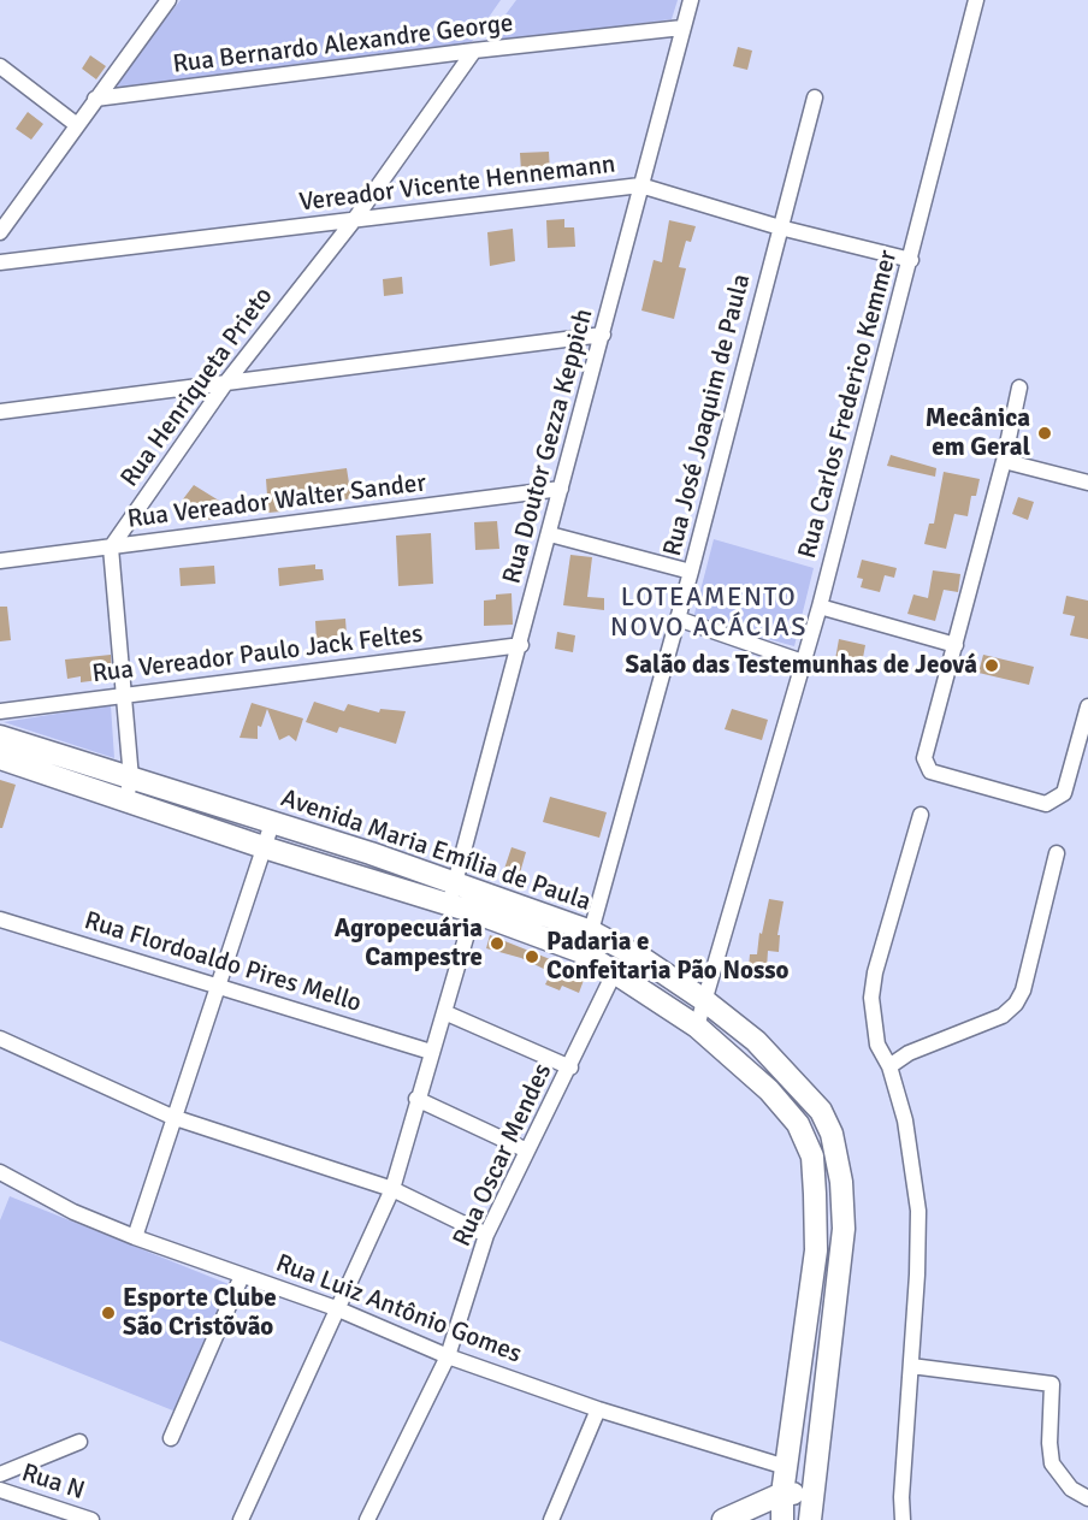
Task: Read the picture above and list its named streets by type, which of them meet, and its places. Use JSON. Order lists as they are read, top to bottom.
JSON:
{
  "streets": {
    "main road": ["Avenida Maria Emília de Paula"],
    "street": [
      "Rua Bernardo Alexandre George",
      "Vereador Vicente Hennemann",
      "Rua Henriqueta Prieto",
      "Rua Carlos Frederico Kemmer",
      "Rua José Joaquim de Paula",
      "Rua Doutor Gezza Keppich",
      "Rua Vereador Walter Sander",
      "Rua Vereador Paulo Jack Feltes",
      "Rua Flordoaldo Pires Mello",
      "Rua Oscar Mendes",
      "Rua Luiz Antônio Gomes",
      "Rua N"
    ]
  },
  "crossings": [
    ["Rua Bernardo Alexandre George", "Rua Henriqueta Prieto"],
    ["Rua Bernardo Alexandre George", "Rua Doutor Gezza Keppich"],
    ["Vereador Vicente Hennemann", "Rua Henriqueta Prieto"],
    ["Vereador Vicente Hennemann", "Rua Carlos Frederico Kemmer"],
    ["Vereador Vicente Hennemann", "Rua José Joaquim de Paula"],
    ["Vereador Vicente Hennemann", "Rua Doutor Gezza Keppich"],
    ["Rua Henriqueta Prieto", "Rua Vereador Walter Sander"],
    ["Rua Carlos Frederico Kemmer", "Avenida Maria Emília de Paula"],
    ["Rua José Joaquim de Paula", "Avenida Maria Emília de Paula"],
    ["Rua Doutor Gezza Keppich", "Rua Vereador Walter Sander"],
    ["Rua Doutor Gezza Keppich", "Rua Vereador Paulo Jack Feltes"],
    ["Rua Doutor Gezza Keppich", "Avenida Maria Emília de Paula"],
    ["Avenida Maria Emília de Paula", "Rua Oscar Mendes"],
    ["Avenida Maria Emília de Paula", "Rua Luiz Antônio Gomes"],
    ["Rua Oscar Mendes", "Rua Luiz Antônio Gomes"]
  ],
  "districts": ["LOTEAMENTO NOVO ACÁCIAS"],
  "places": [
    "Mecânica em Geral",
    "Salão das Testemunhas de Jeová",
    "Agropecuária Campestre",
    "Padaria e Confeitaria Pão Nosso",
    "Esporte Clube São Cristõvão"
  ]
}
